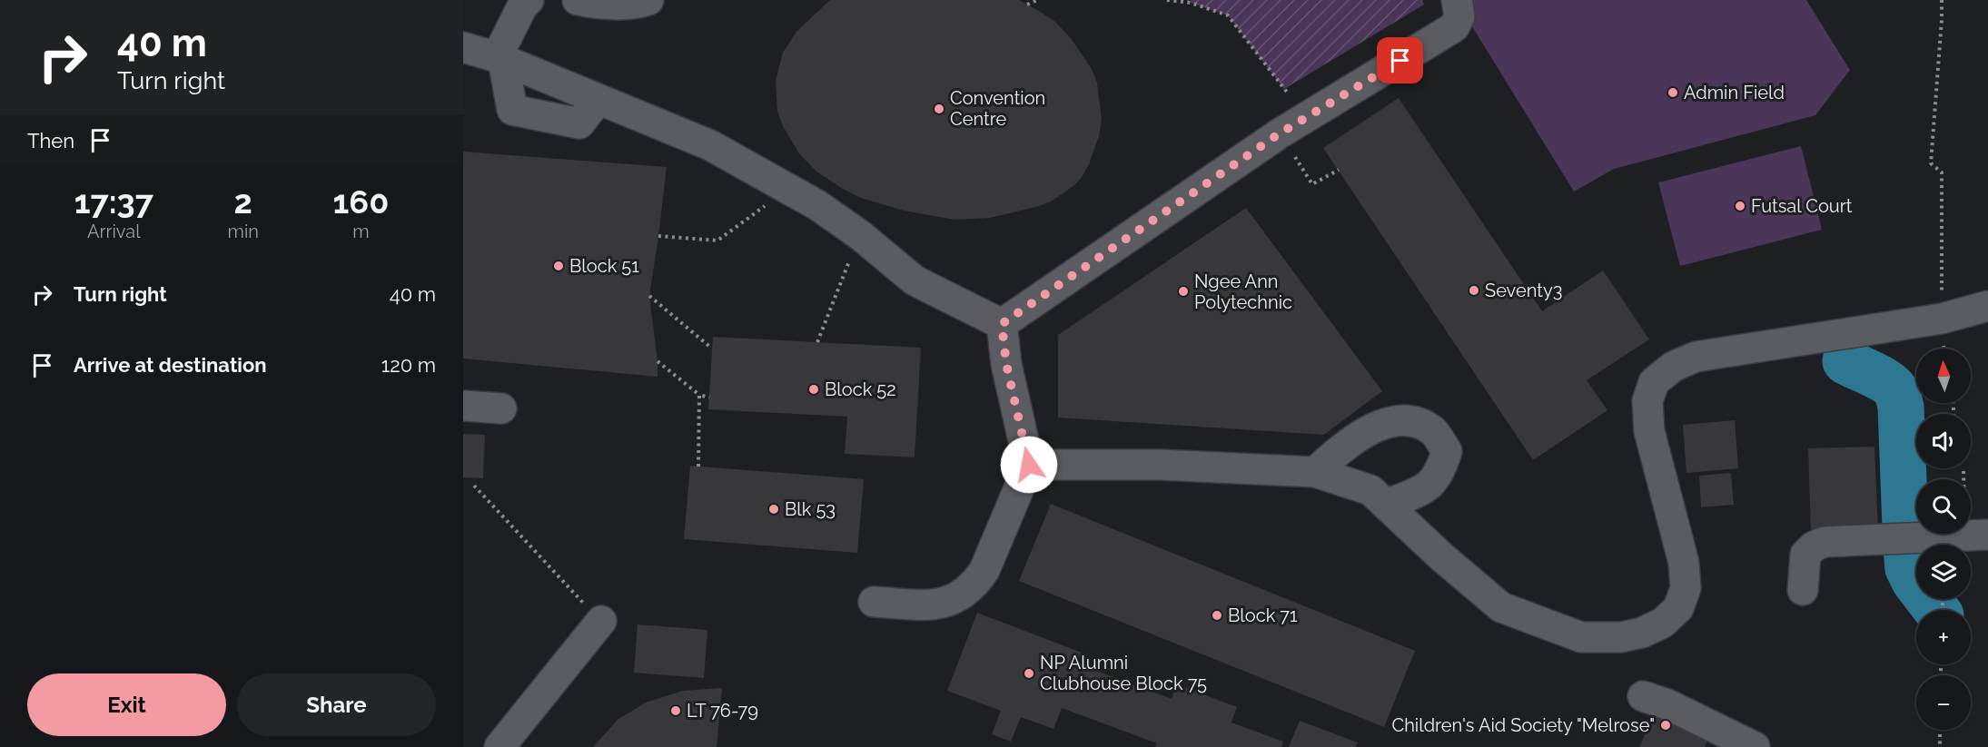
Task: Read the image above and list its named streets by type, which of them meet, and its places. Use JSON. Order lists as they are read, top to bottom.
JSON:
{
  "places": [
    "Admin Field",
    "Convention Centre",
    "Futsal Court",
    "Block 51",
    "Seventy3",
    "Ngee Ann Polytechnic",
    "Block 52",
    "Blk 53",
    "Block 71",
    "NP Alumni Clubhouse Block 75",
    "LT 76-79",
    "Children's Aid Society \"Melrose\""
  ],
  "north": "top",
  "page": {
    "turn": ["40 m", "Turn right"],
    "then": "Then",
    "eta": [
      "17:37",
      "Arrival",
      "2",
      "min",
      "160",
      "m"
    ],
    "list": [
      {
        "name": "Turn right",
        "value": "40 m"
      },
      {
        "name": "Arrive at destination",
        "value": "120 m"
      }
    ],
    "map_buttons": ["+", "−"],
    "buttons": ["Exit", "Share"]
  }
}
